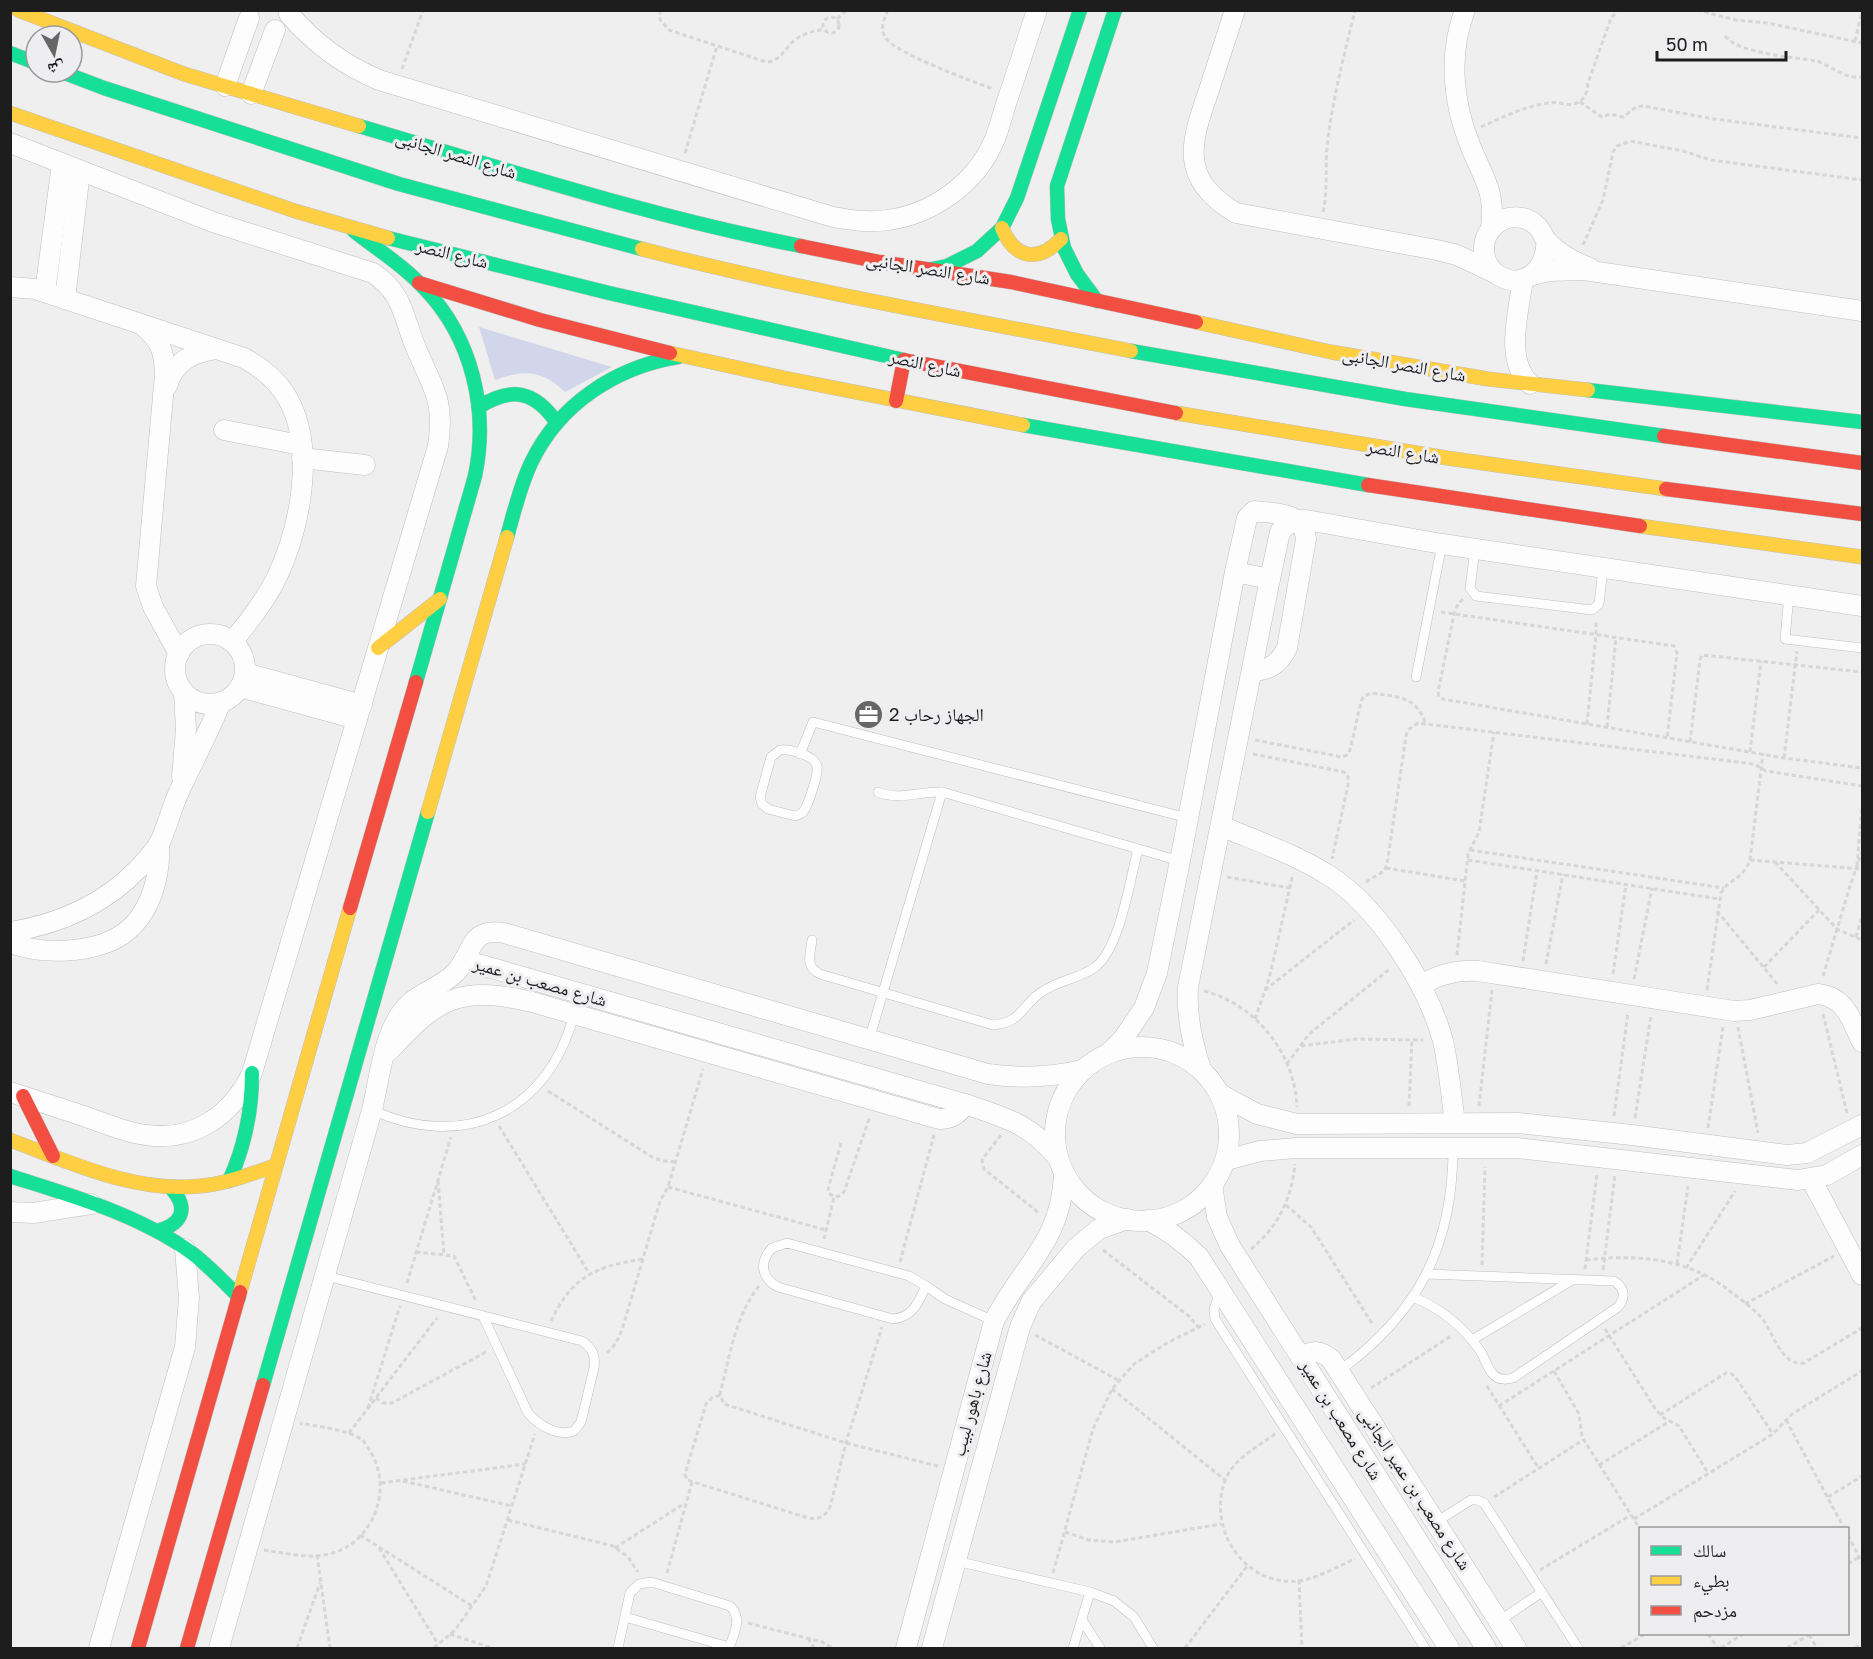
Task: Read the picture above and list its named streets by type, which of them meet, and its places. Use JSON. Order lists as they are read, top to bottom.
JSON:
{
  "streets": {
    "main road": ["شارع النصر الجانبى", "شارع النصر"],
    "street": ["شارع مصعب بن عمير", "شارع باهور لبيب", "شارع مصعب بن عمير الجانبى"]
  },
  "crossings": [
    ["شارع مصعب بن عمير", "شارع باهور لبيب"],
    ["شارع مصعب بن عمير", "شارع مصعب بن عمير الجانبى"]
  ],
  "places": {
    "office": ["الجهاز رحاب 2"]
  },
  "legend": ["سالك", "بطيء", "مزدحم"],
  "scale_bar": "50 m",
  "north": "bottom"
}
